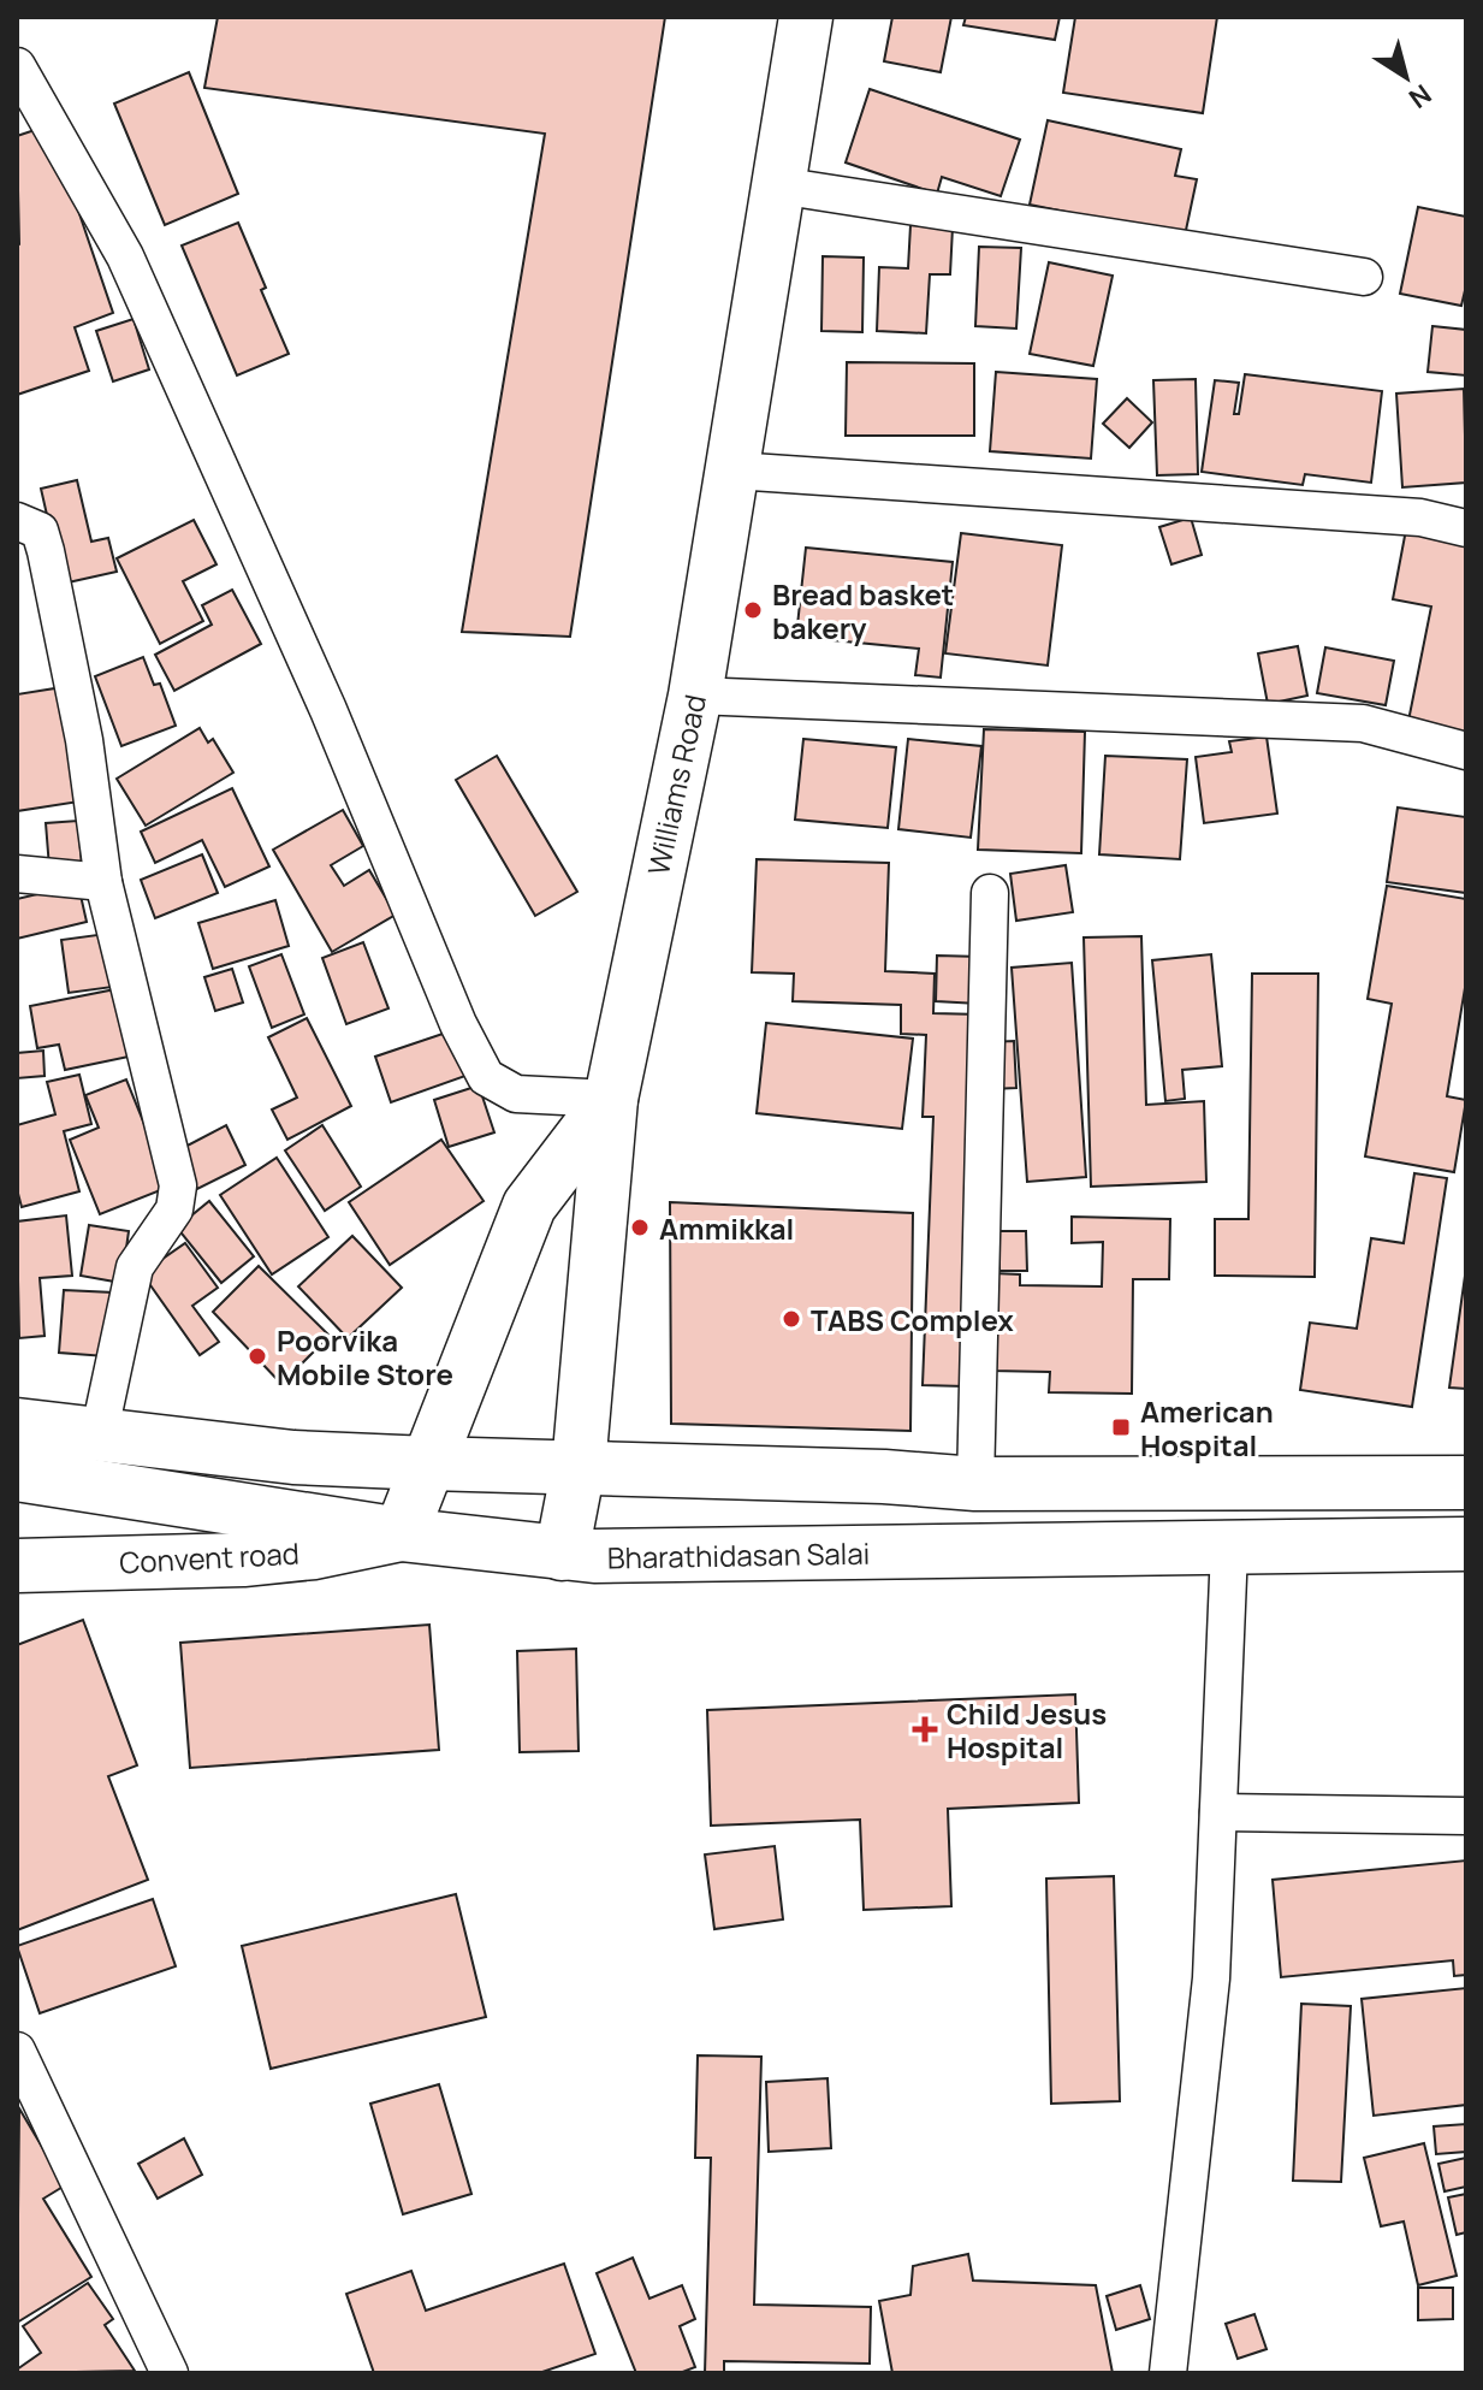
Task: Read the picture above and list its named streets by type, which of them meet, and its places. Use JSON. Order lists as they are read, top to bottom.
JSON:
{
  "streets": {
    "main road": ["Williams Road", "Bharathidasan Salai", "Convent road"]
  },
  "crossings": [
    ["Williams Road", "Bharathidasan Salai"],
    ["Bharathidasan Salai", "Convent road"]
  ],
  "places": {
    "other": [
      "Bread basket bakery",
      "Ammikkal",
      "TABS Complex",
      "Poorvika Mobile Store"
    ],
    "transit": ["American Hospital"],
    "health": ["Child Jesus Hospital"]
  },
  "north": "bottom right"
}
